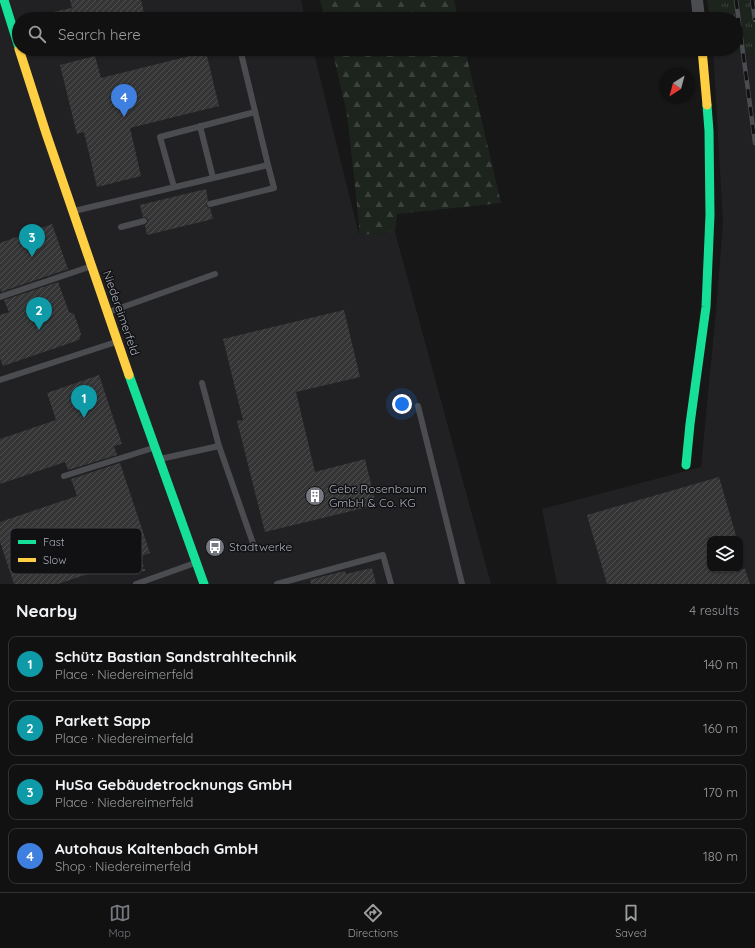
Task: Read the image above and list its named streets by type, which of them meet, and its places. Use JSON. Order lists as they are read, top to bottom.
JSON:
{
  "streets": {
    "street": ["Niedereimerfeld"]
  },
  "places": {
    "building": ["Gebr. Rosenbaum GmbH & Co. KG"],
    "bus stop": ["Stadtwerke"]
  },
  "legend": ["Fast", "Slow"],
  "north": "bottom left",
  "page": {
    "search": "Search here",
    "pins": [
      "4",
      "3",
      "2",
      "1"
    ],
    "heading": ["Nearby", "4 results"],
    "list": [
      {
        "mark": "1",
        "name": "Schütz Bastian Sandstrahltechnik",
        "note": "Place · Niedereimerfeld",
        "value": "140 m"
      },
      {
        "mark": "2",
        "name": "Parkett Sapp",
        "note": "Place · Niedereimerfeld",
        "value": "160 m"
      },
      {
        "mark": "3",
        "name": "HuSa Gebäudetrocknungs GmbH",
        "note": "Place · Niedereimerfeld",
        "value": "170 m"
      },
      {
        "mark": "4",
        "name": "Autohaus Kaltenbach GmbH",
        "note": "Shop · Niedereimerfeld",
        "value": "180 m"
      }
    ],
    "nav": ["Map", "Directions", "Saved"]
  }
}
